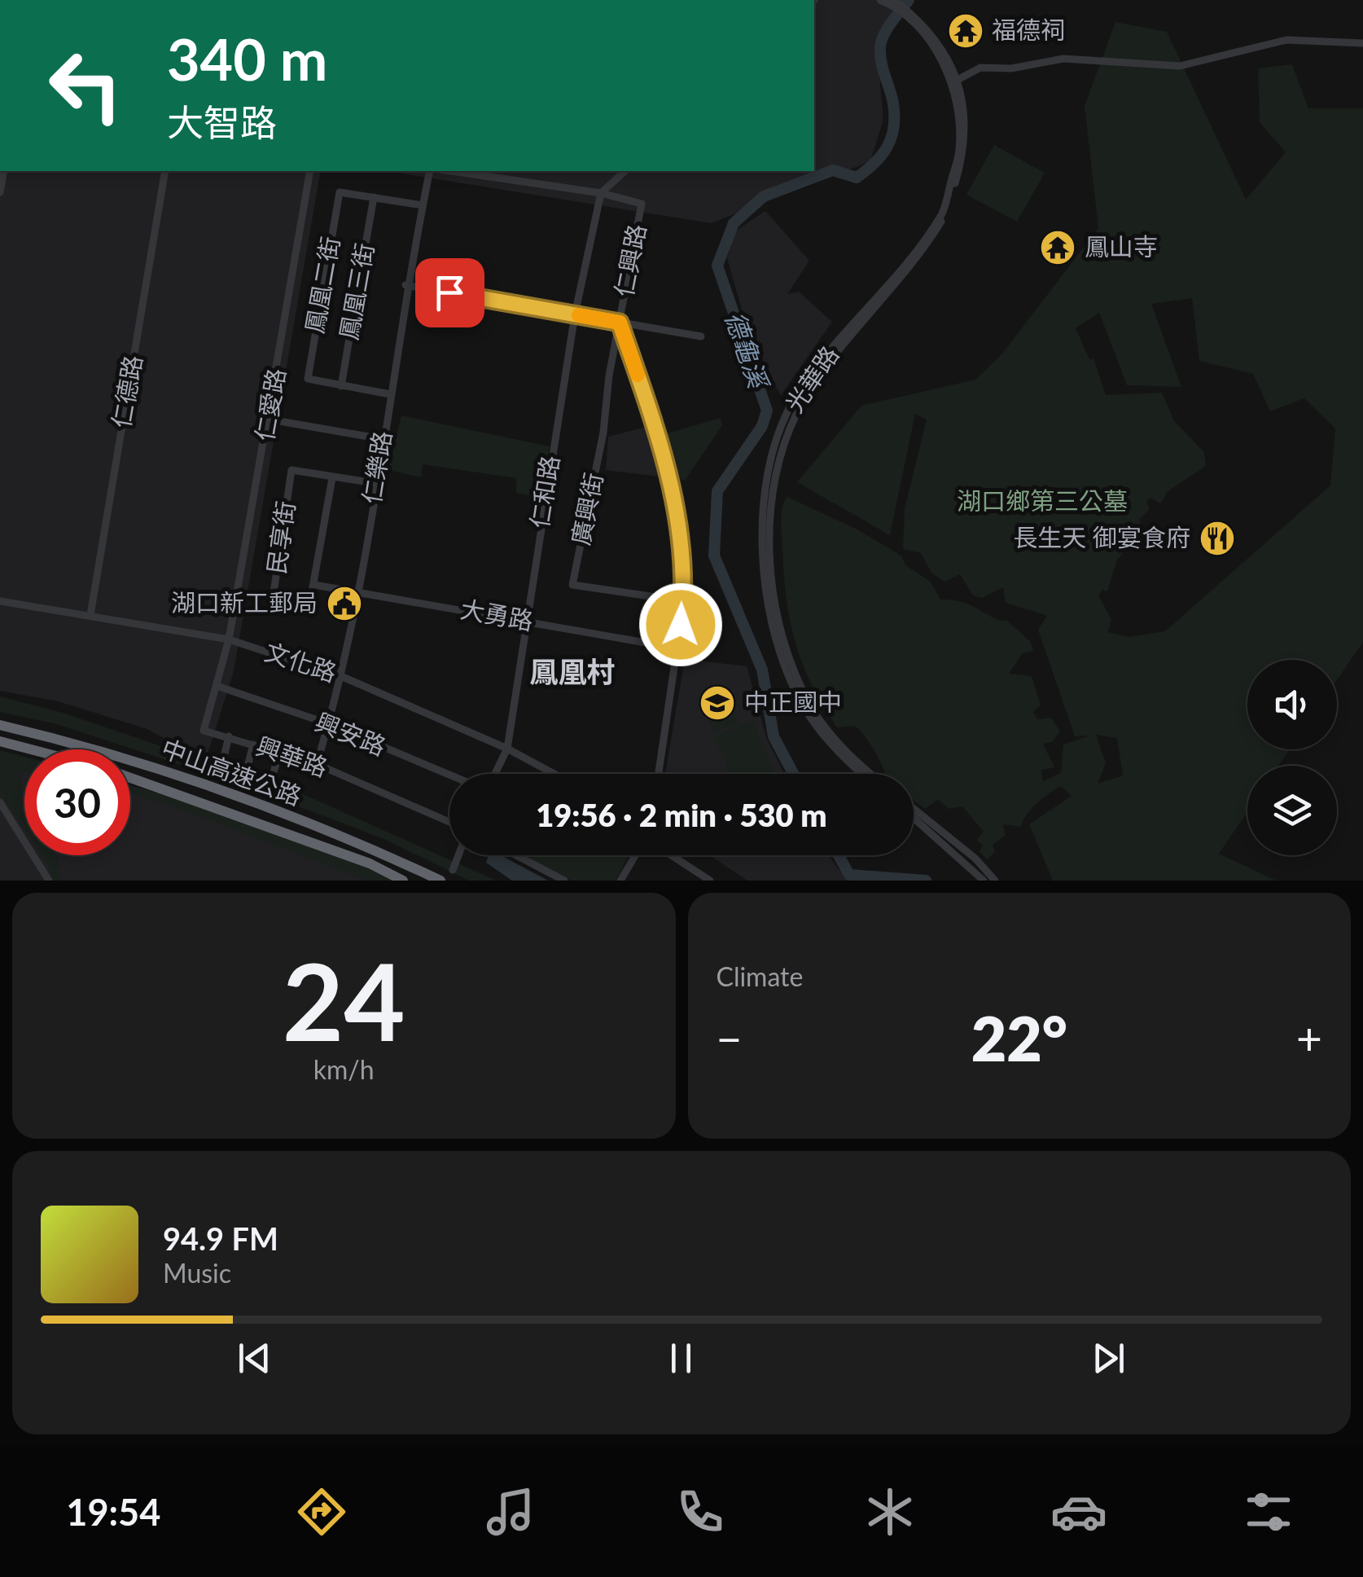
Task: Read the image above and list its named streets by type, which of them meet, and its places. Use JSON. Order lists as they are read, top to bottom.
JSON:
{
  "streets": {
    "highway": ["中山高速公路"],
    "street": [
      "仁興路",
      "鳳凰二街",
      "鳳凰三街",
      "光華路",
      "仁德路",
      "仁愛路",
      "仁樂路",
      "仁和路",
      "廣興街",
      "民享街",
      "大勇路",
      "文化路",
      "興安路",
      "興華路"
    ]
  },
  "crossings": [
    ["仁興路", "仁和路"],
    ["仁興路", "廣興街"],
    ["仁興路", "大勇路"],
    ["鳳凰二街", "鳳凰三街"],
    ["仁德路", "文化路"],
    ["仁愛路", "文化路"],
    ["仁愛路", "興華路"],
    ["仁樂路", "民享街"],
    ["仁樂路", "大勇路"],
    ["仁樂路", "文化路"],
    ["仁樂路", "興安路"],
    ["仁樂路", "興華路"],
    ["仁和路", "大勇路"],
    ["仁和路", "文化路"],
    ["民享街", "大勇路"],
    ["文化路", "興華路"],
    ["興安路", "興華路"]
  ],
  "districts": ["鳳凰村"],
  "water": ["德龜溪"],
  "parks": ["湖口鄉第三公墓"],
  "places": {
    "temple": ["福德祠", "鳳山寺"],
    "restaurant": ["長生天 御宴食府"],
    "public building": ["湖口新工郵局"],
    "school or university": ["中正國中"]
  },
  "page": {
    "turn": ["340 m", "大智路"],
    "limit": "30",
    "trip": "19:56 · 2 min · 530 m",
    "tile": [
      ["24", "km/h"],
      "Climate"
    ],
    "heat": ["−", "22°", "+"],
    "song": ["94.9 FM", "Music"],
    "tabs": "19:54"
  }
}
